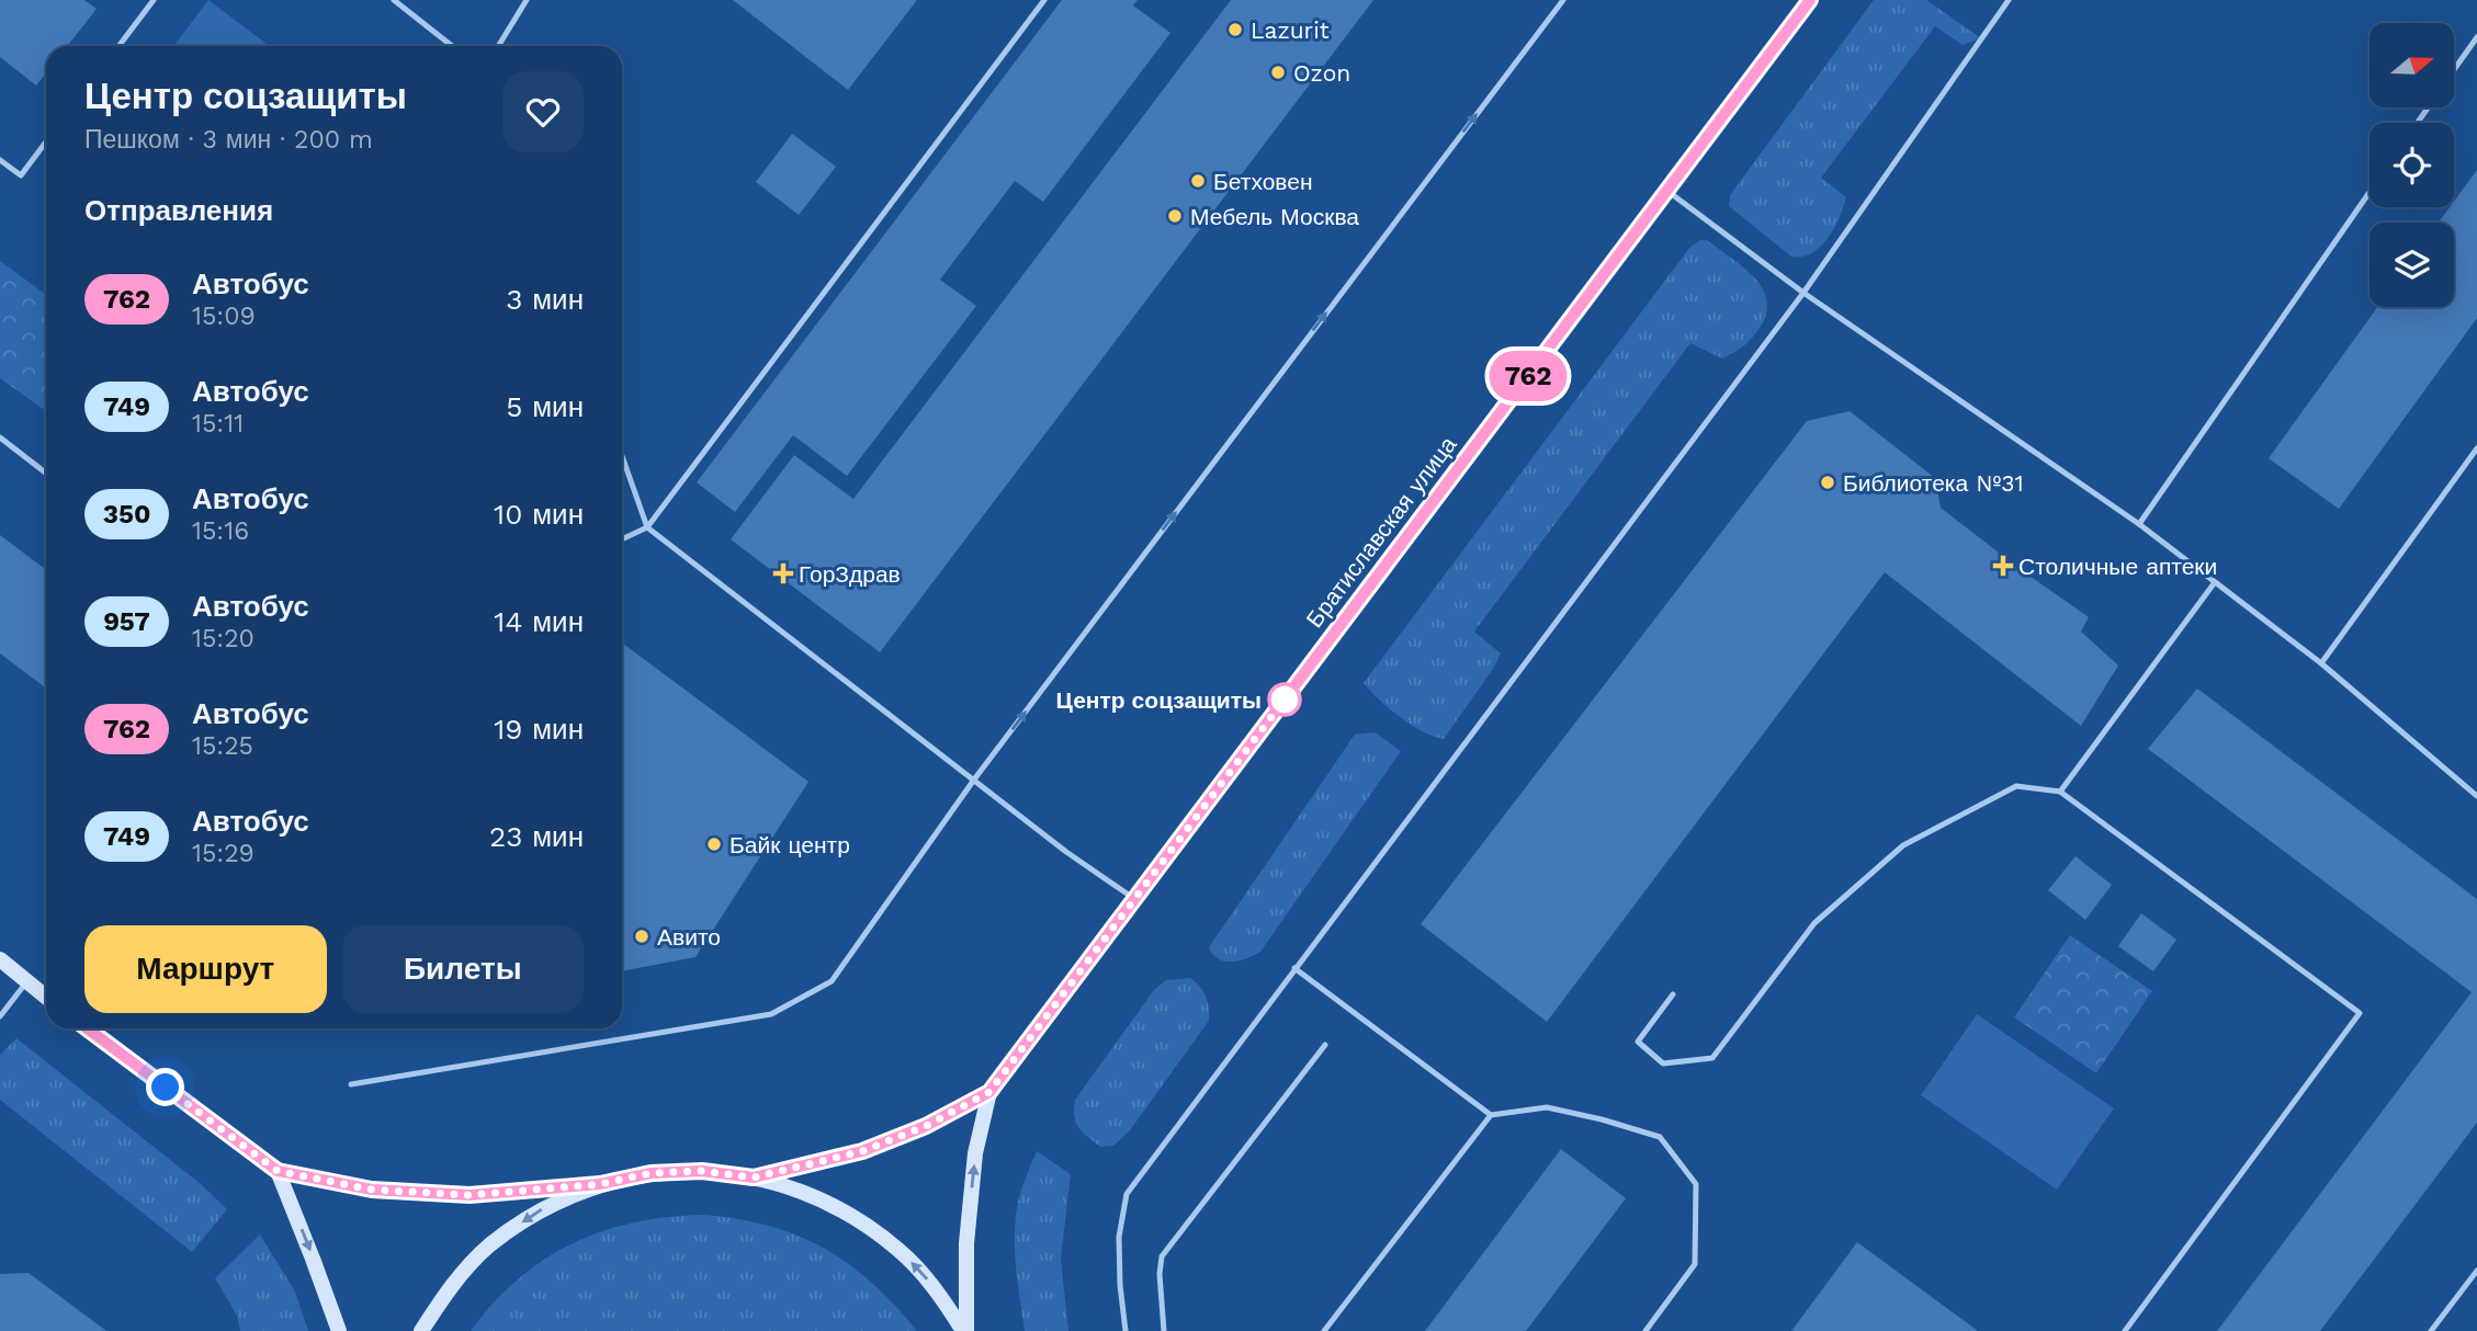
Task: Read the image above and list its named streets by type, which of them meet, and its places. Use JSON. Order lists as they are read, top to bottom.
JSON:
{
  "streets": {
    "main road": ["Братиславская улица"]
  },
  "places": {
    "other": [
      "Lazurit",
      "Ozon",
      "Бетховен",
      "Мебель Москва",
      "Библиотека №31",
      "Центр соцзащиты",
      "Байк центр",
      "Авито"
    ],
    "health": ["Столичные аптеки", "ГорЗдрав"]
  },
  "lines": ["bus line 762"],
  "north": "right",
  "page": {
    "on_map": "762",
    "heading": [
      ["Центр соцзащиты", "Пешком · 3 мин · 200 m"],
      "Отправления"
    ],
    "list": [
      {
        "mark": "762",
        "name": "Автобус",
        "note": "15:09",
        "value": "3 мин"
      },
      {
        "mark": "749",
        "name": "Автобус",
        "note": "15:11",
        "value": "5 мин"
      },
      {
        "mark": "350",
        "name": "Автобус",
        "note": "15:16",
        "value": "10 мин"
      },
      {
        "mark": "957",
        "name": "Автобус",
        "note": "15:20",
        "value": "14 мин"
      },
      {
        "mark": "762",
        "name": "Автобус",
        "note": "15:25",
        "value": "19 мин"
      },
      {
        "mark": "749",
        "name": "Автобус",
        "note": "15:29",
        "value": "23 мин"
      }
    ],
    "buttons": ["Маршрут", "Билеты"]
  }
}
